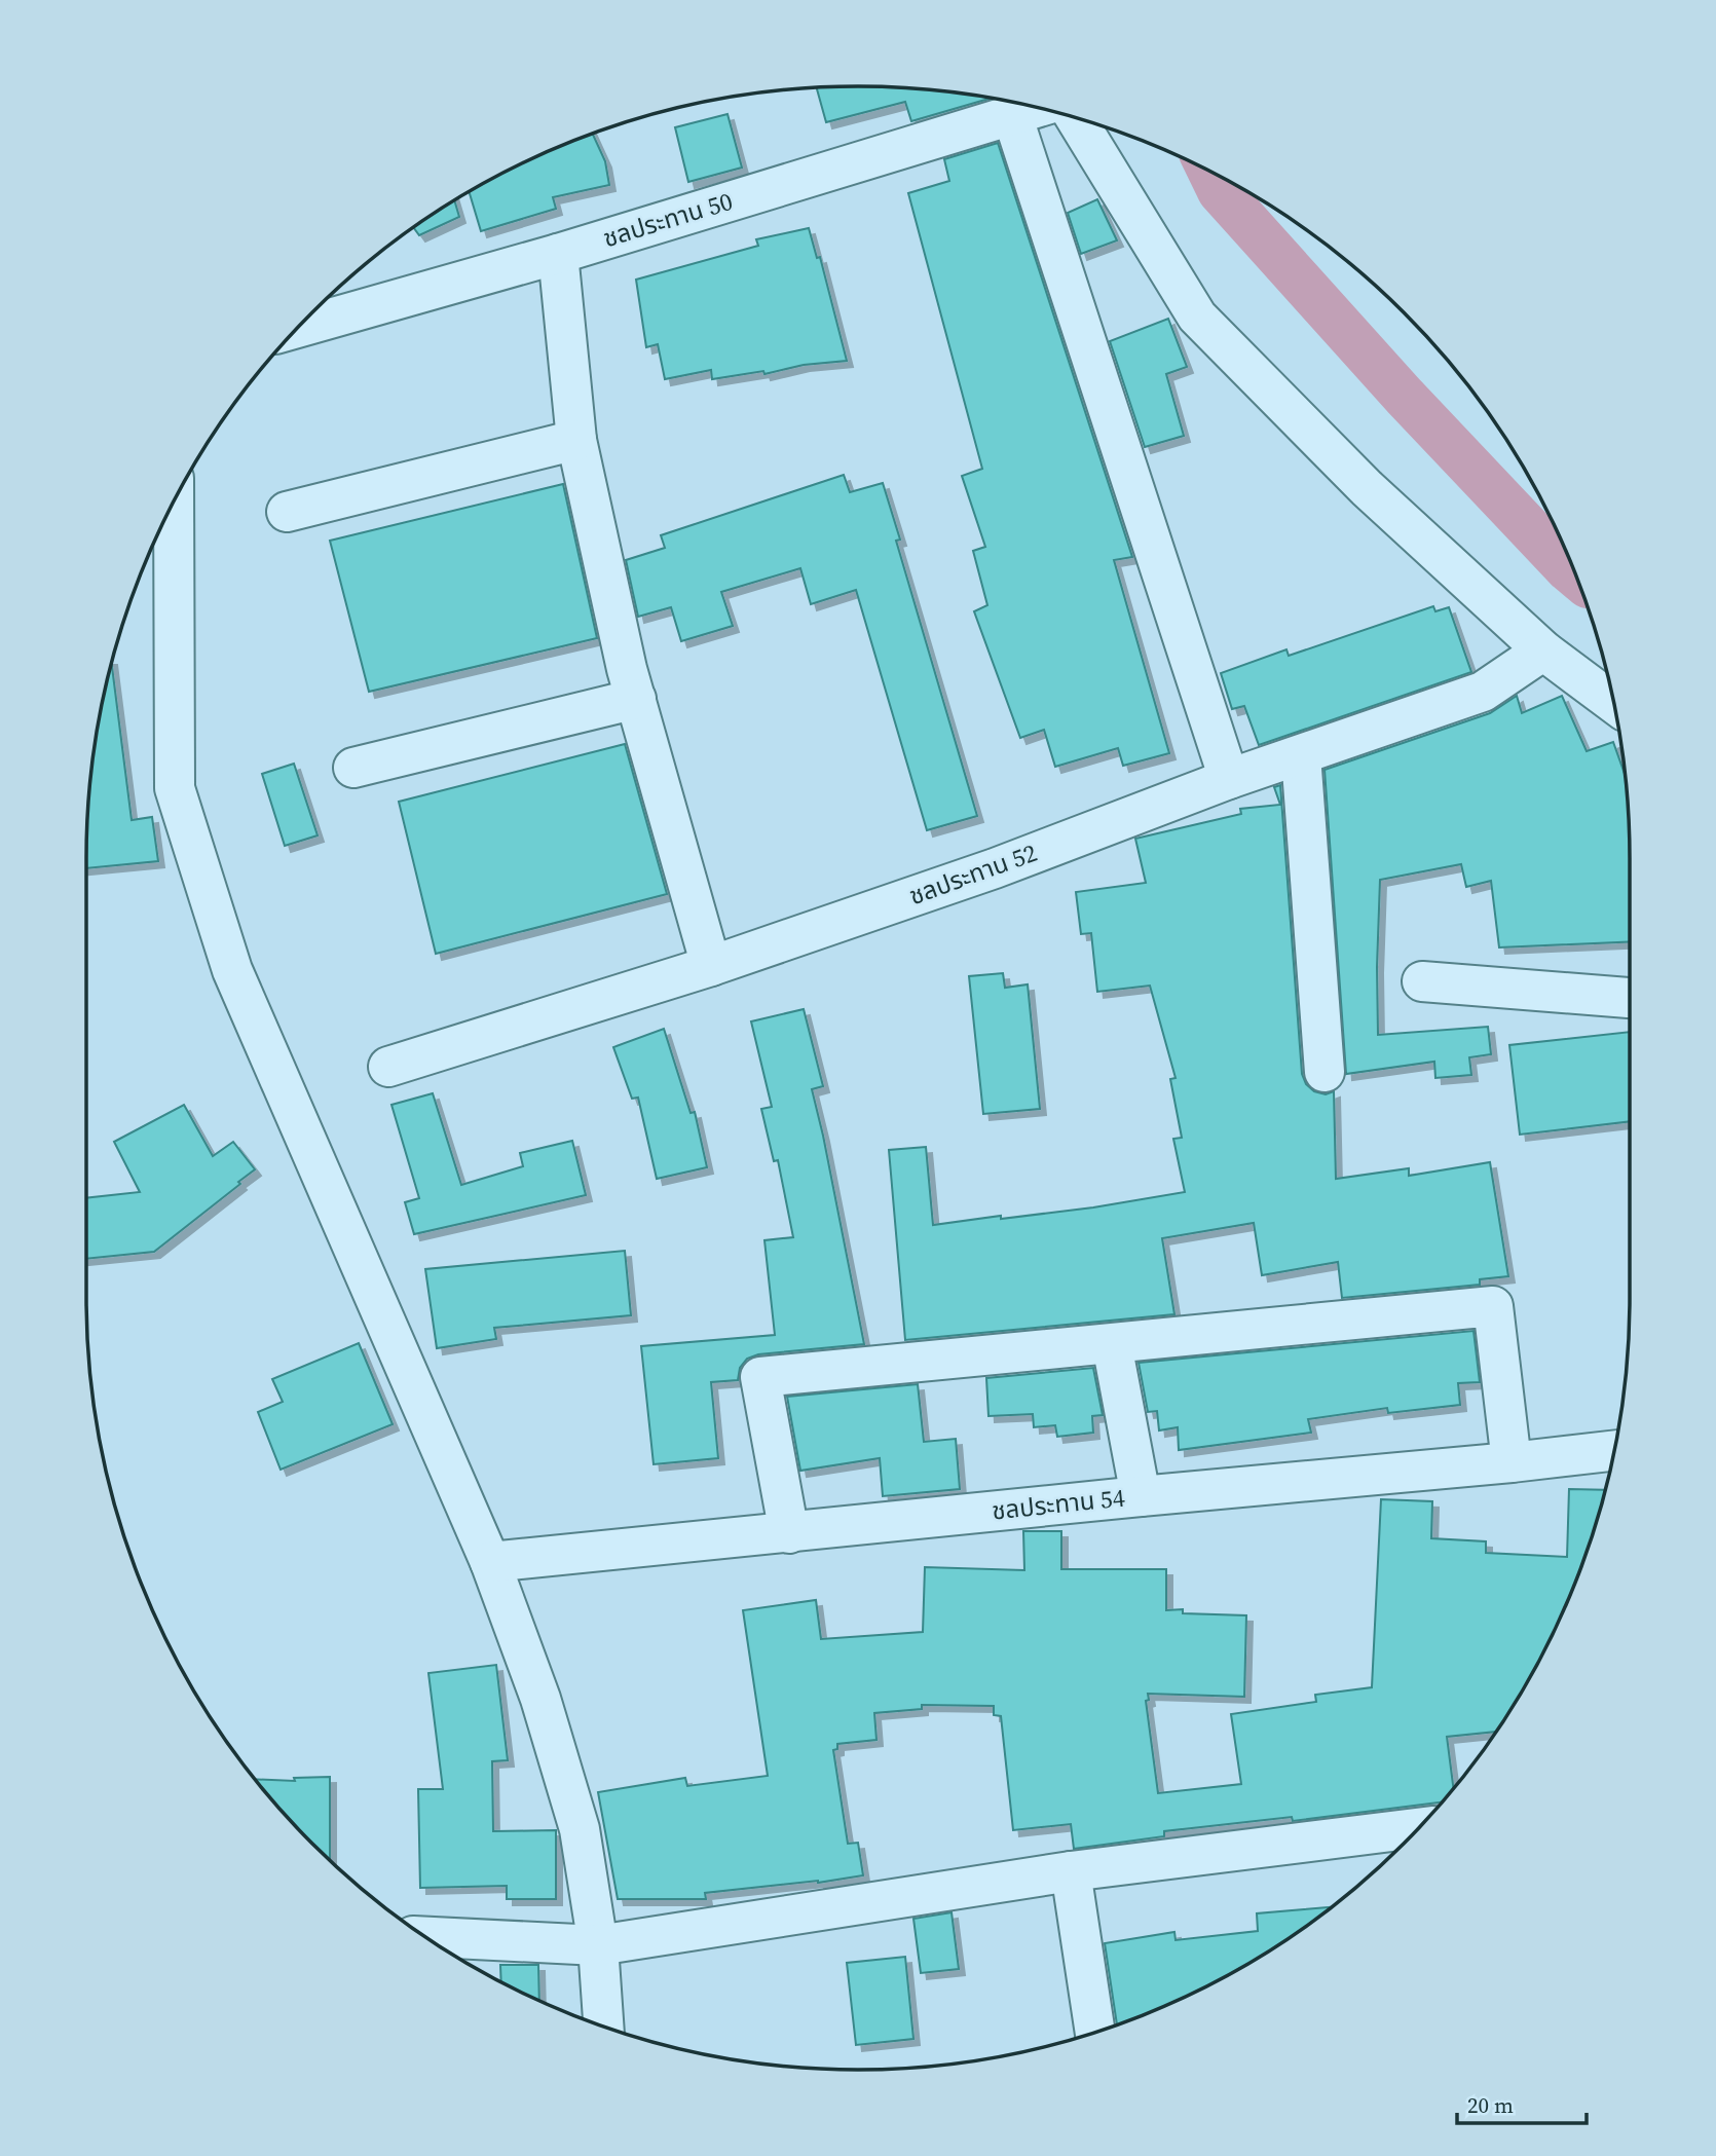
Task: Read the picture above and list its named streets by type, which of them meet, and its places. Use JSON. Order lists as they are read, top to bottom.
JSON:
{
  "streets": {
    "street": ["ชลประทาน 50", "ชลประทาน 52", "ชลประทาน 54"]
  },
  "scale_bar": "20 m"
}
